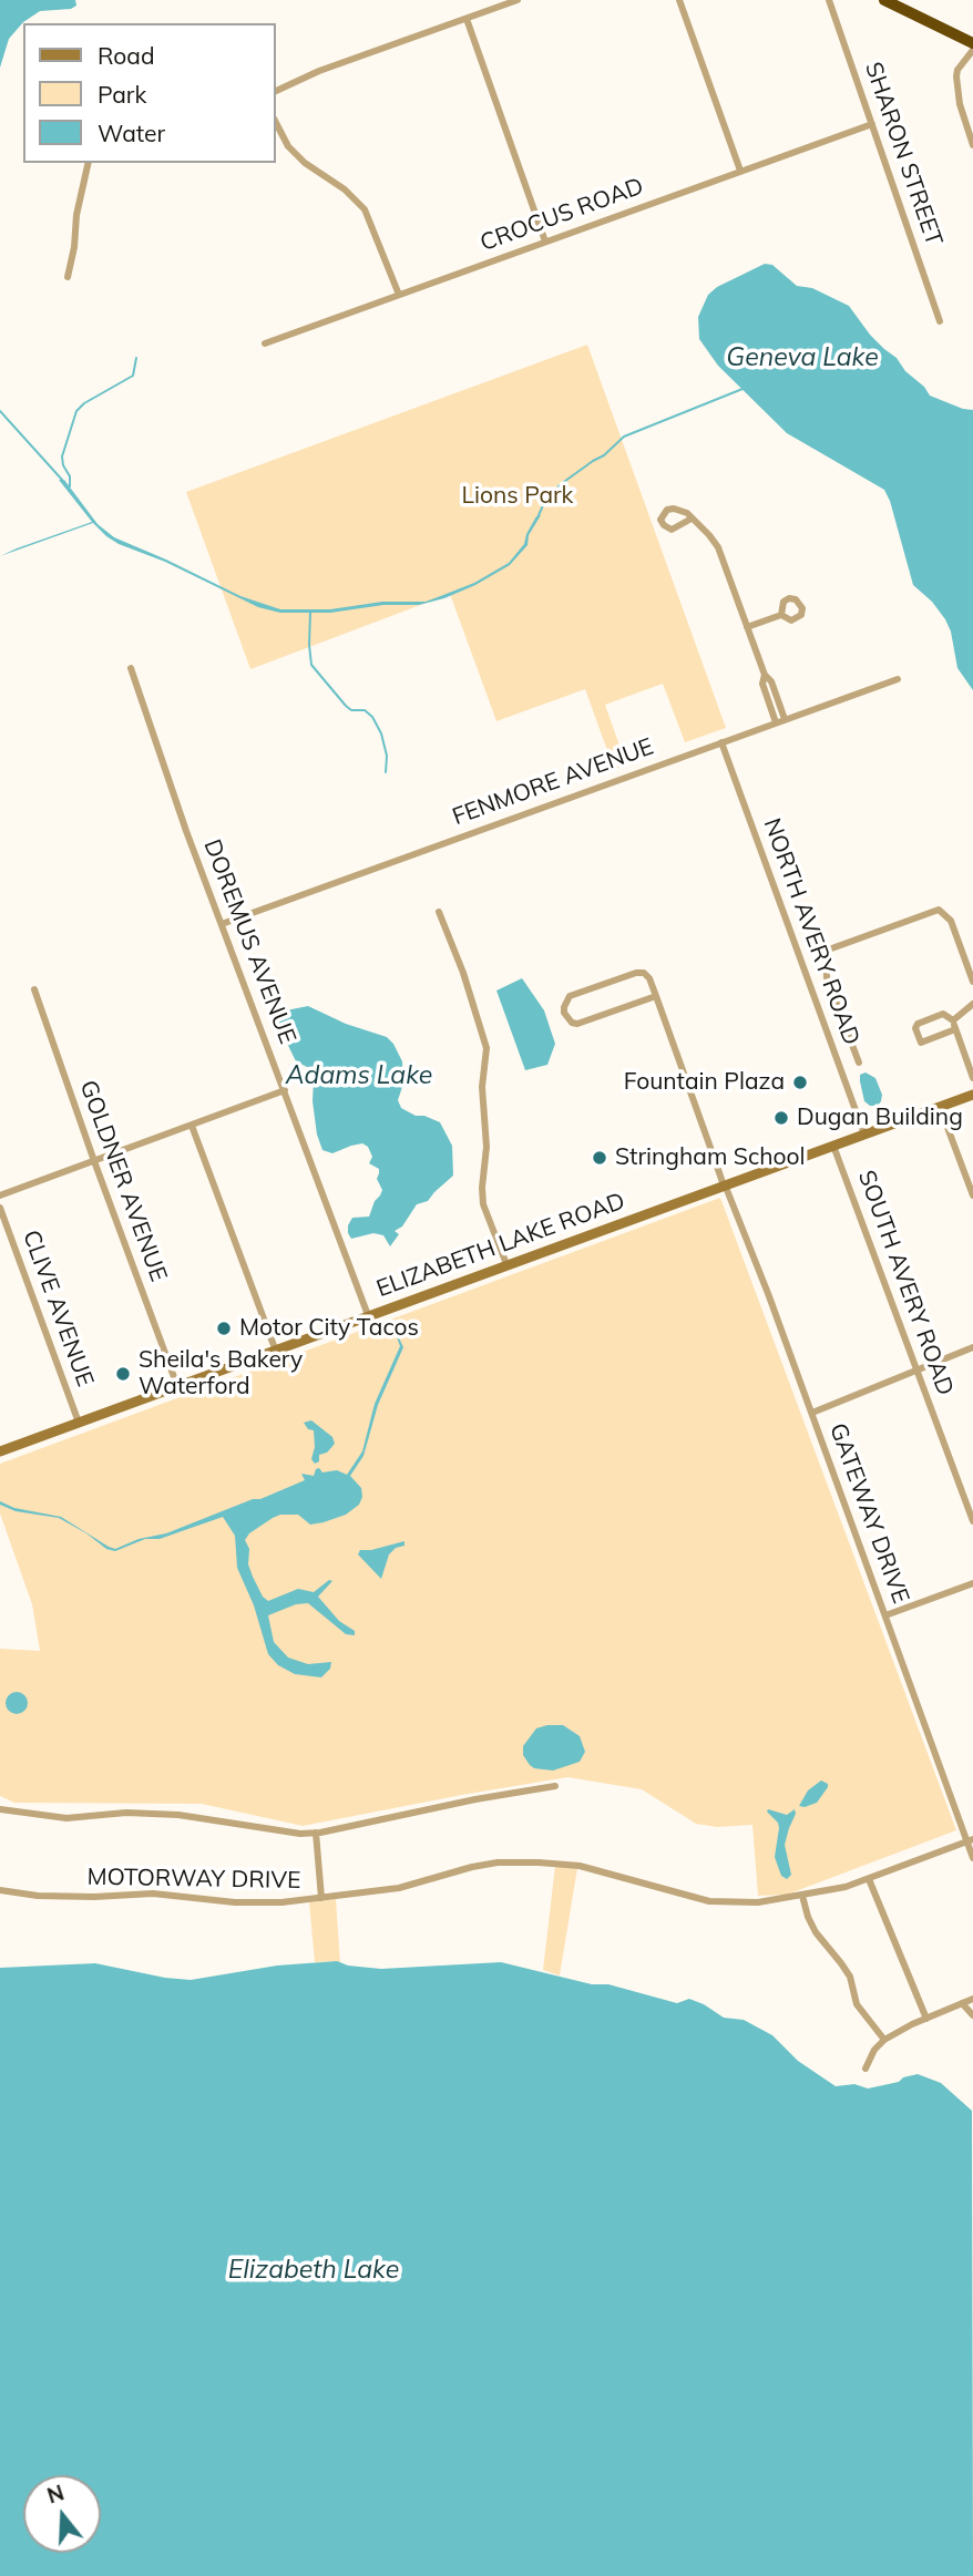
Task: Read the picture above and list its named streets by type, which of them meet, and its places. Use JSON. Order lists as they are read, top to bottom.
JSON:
{
  "streets": {
    "main road": ["ELIZABETH LAKE ROAD"],
    "street": [
      "SHARON STREET",
      "CROCUS ROAD",
      "FENMORE AVENUE",
      "NORTH AVERY ROAD",
      "DOREMUS AVENUE",
      "GOLDNER AVENUE",
      "SOUTH AVERY ROAD",
      "CLIVE AVENUE",
      "GATEWAY DRIVE",
      "MOTORWAY DRIVE"
    ]
  },
  "crossings": [
    ["SHARON STREET", "CROCUS ROAD"],
    ["FENMORE AVENUE", "NORTH AVERY ROAD"],
    ["FENMORE AVENUE", "DOREMUS AVENUE"],
    ["NORTH AVERY ROAD", "ELIZABETH LAKE ROAD"],
    ["DOREMUS AVENUE", "ELIZABETH LAKE ROAD"],
    ["GOLDNER AVENUE", "ELIZABETH LAKE ROAD"],
    ["ELIZABETH LAKE ROAD", "SOUTH AVERY ROAD"],
    ["ELIZABETH LAKE ROAD", "CLIVE AVENUE"],
    ["ELIZABETH LAKE ROAD", "GATEWAY DRIVE"],
    ["GATEWAY DRIVE", "MOTORWAY DRIVE"]
  ],
  "water": ["Geneva Lake", "Adams Lake", "Elizabeth Lake"],
  "parks": ["Lions Park"],
  "places": [
    "Fountain Plaza",
    "Dugan Building",
    "Stringham School",
    "Motor City Tacos",
    "Sheila's Bakery Waterford"
  ],
  "legend": ["Road", "Park", "Water"],
  "north": "top"
}
